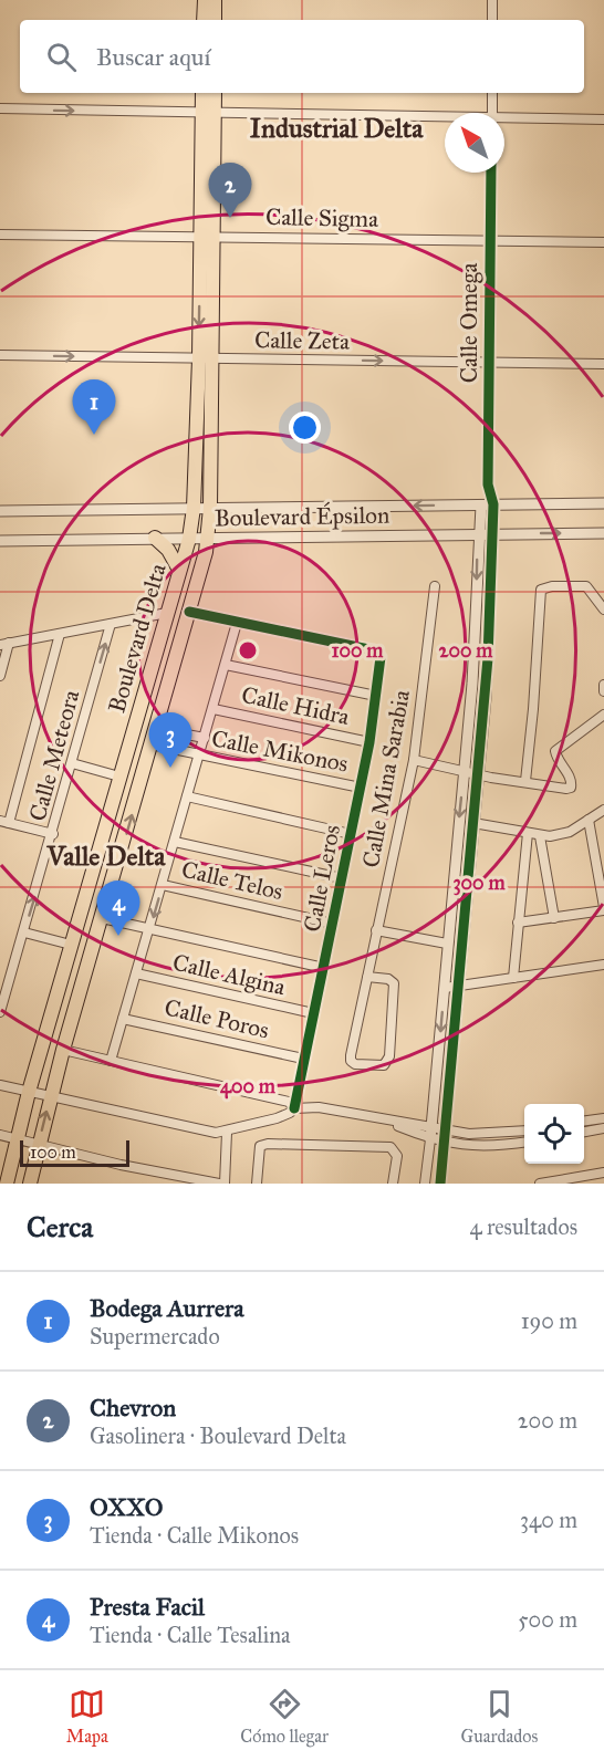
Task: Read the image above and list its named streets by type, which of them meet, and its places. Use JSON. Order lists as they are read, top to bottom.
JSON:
{
  "streets": {
    "main road": ["Boulevard Delta"],
    "street": [
      "Calle Sigma",
      "Calle Omega",
      "Calle Zeta",
      "Boulevard Épsilon",
      "Calle Hidra",
      "Calle Mikonos",
      "Calle Meteora",
      "Calle Mina Sarabia",
      "Calle Leros",
      "Calle Telos",
      "Calle Algina",
      "Calle Poros"
    ]
  },
  "crossings": [
    ["Calle Sigma", "Calle Omega"],
    ["Calle Sigma", "Boulevard Delta"],
    ["Calle Omega", "Calle Zeta"],
    ["Calle Omega", "Boulevard Épsilon"],
    ["Calle Zeta", "Boulevard Delta"],
    ["Boulevard Épsilon", "Boulevard Delta"],
    ["Boulevard Delta", "Calle Mikonos"],
    ["Calle Hidra", "Calle Leros"],
    ["Calle Mikonos", "Calle Leros"],
    ["Calle Leros", "Calle Telos"],
    ["Calle Leros", "Calle Algina"],
    ["Calle Leros", "Calle Poros"]
  ],
  "one_way": ["Calle Zeta"],
  "districts": ["Industrial Delta", "Valle Delta"],
  "scale_bar": "100 m",
  "north": "top left",
  "page": {
    "search": "Buscar aquí",
    "pins": [
      "2",
      "1",
      "3",
      "4"
    ],
    "scale": "100 m",
    "heading": ["Cerca", "4 resultados"],
    "list": [
      {
        "mark": "1",
        "name": "Bodega Aurrera",
        "note": "Supermercado",
        "value": "190 m"
      },
      {
        "mark": "2",
        "name": "Chevron",
        "note": "Gasolinera · Boulevard Delta",
        "value": "200 m"
      },
      {
        "mark": "3",
        "name": "OXXO",
        "note": "Tienda · Calle Mikonos",
        "value": "340 m"
      },
      {
        "mark": "4",
        "name": "Presta Facil",
        "note": "Tienda · Calle Tesalina",
        "value": "500 m"
      }
    ],
    "nav": ["Mapa", "Cómo llegar", "Guardados"]
  },
  "rings": [
    "100 m",
    "200 m",
    "300 m",
    "400 m"
  ]
}
